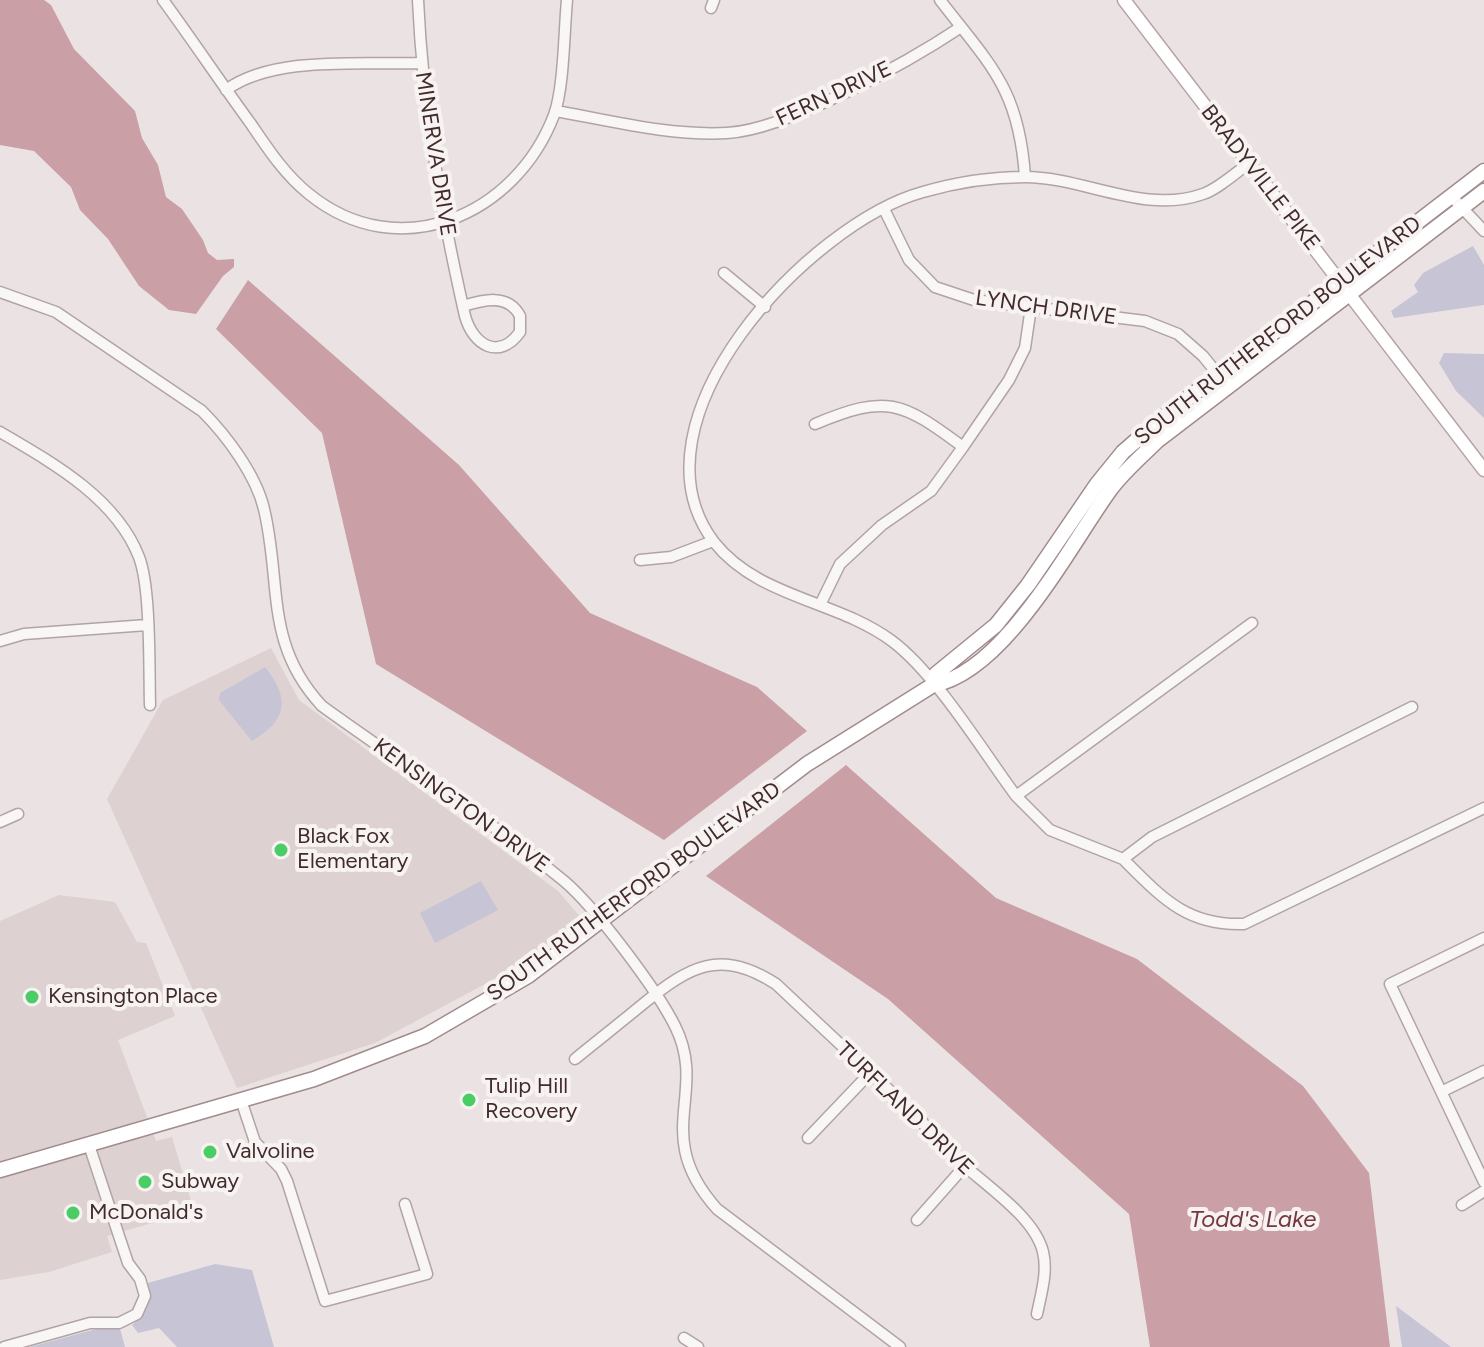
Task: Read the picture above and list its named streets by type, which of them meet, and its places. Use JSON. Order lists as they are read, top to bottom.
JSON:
{
  "streets": {
    "highway": ["SOUTH RUTHERFORD BOULEVARD"],
    "main road": ["BRADYVILLE PIKE"],
    "street": [
      "FERN DRIVE",
      "MINERVA DRIVE",
      "LYNCH DRIVE",
      "KENSINGTON DRIVE",
      "TURFLAND DRIVE"
    ]
  },
  "crossings": [
    ["BRADYVILLE PIKE", "SOUTH RUTHERFORD BOULEVARD"],
    ["LYNCH DRIVE", "SOUTH RUTHERFORD BOULEVARD"],
    ["SOUTH RUTHERFORD BOULEVARD", "KENSINGTON DRIVE"],
    ["KENSINGTON DRIVE", "TURFLAND DRIVE"]
  ],
  "water": ["Todd's Lake"],
  "places": [
    "Black Fox Elementary",
    "Kensington Place",
    "Tulip Hill Recovery",
    "Valvoline",
    "Subway",
    "McDonald's"
  ]
}
